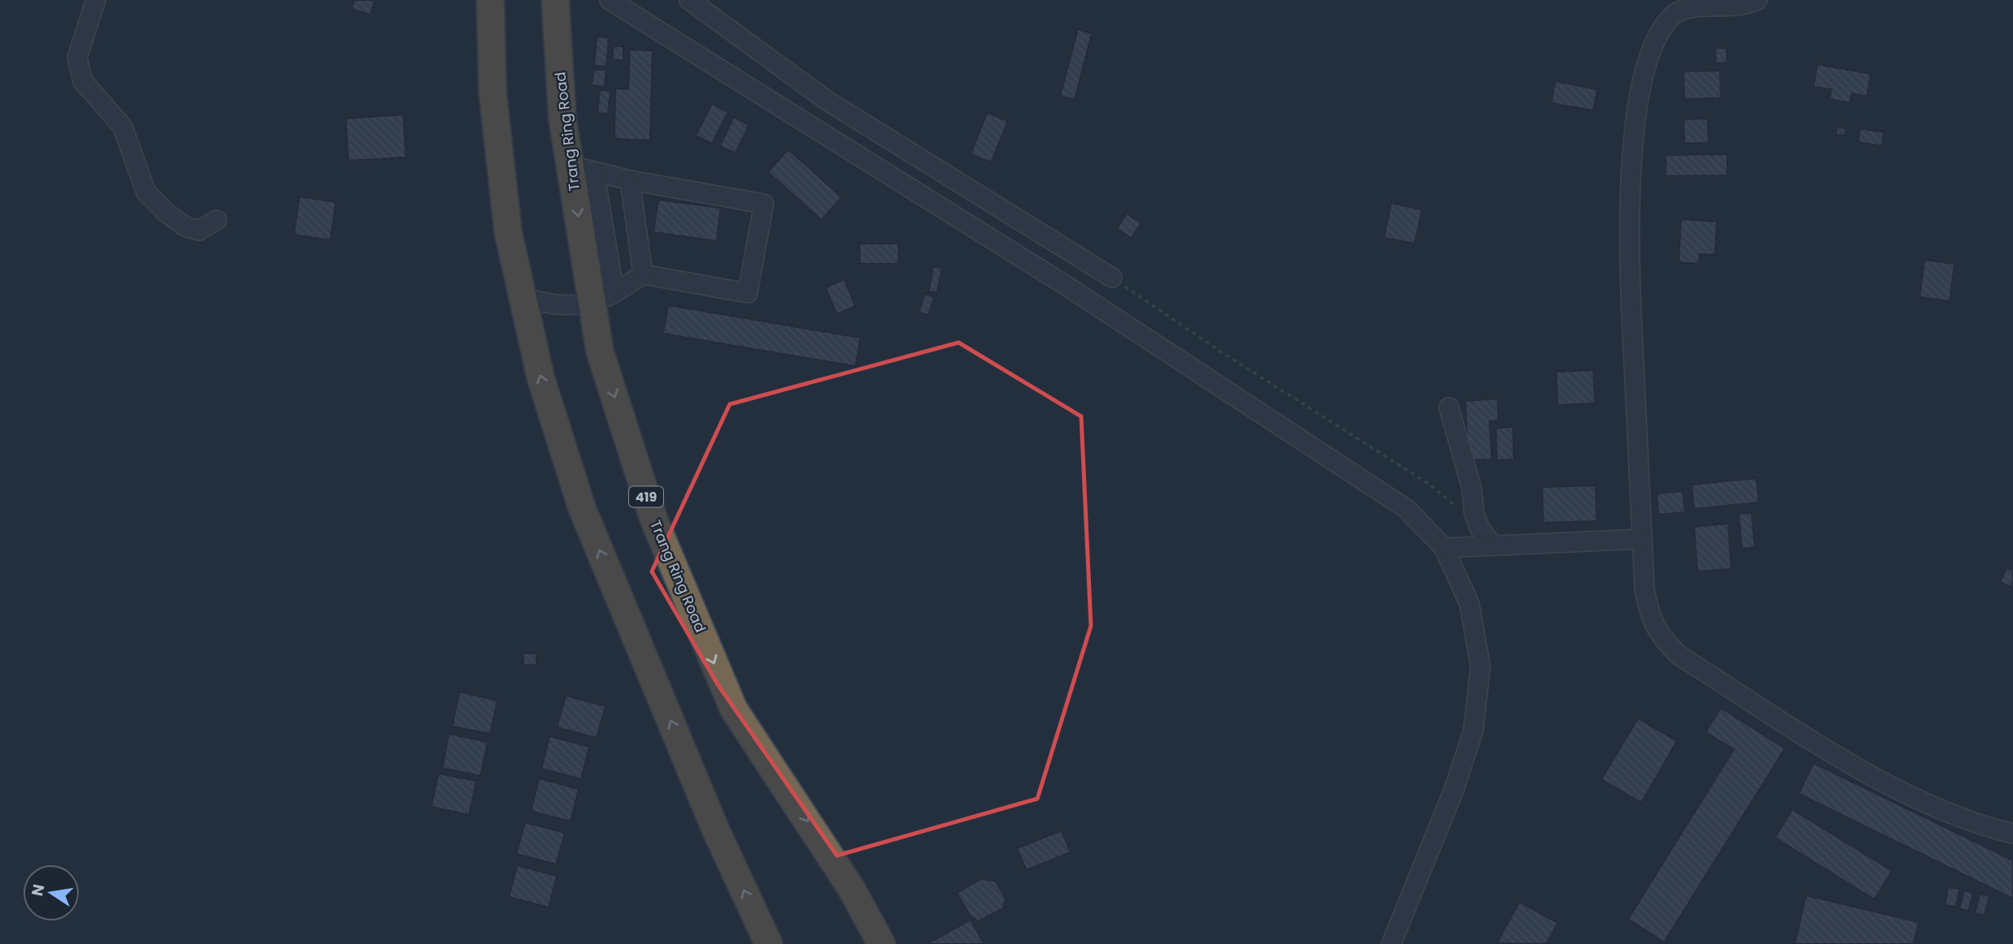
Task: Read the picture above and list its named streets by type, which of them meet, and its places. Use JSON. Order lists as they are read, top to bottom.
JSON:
{
  "streets": {
    "highway": ["Trang Ring Road", "419"]
  },
  "north": "left"
}
